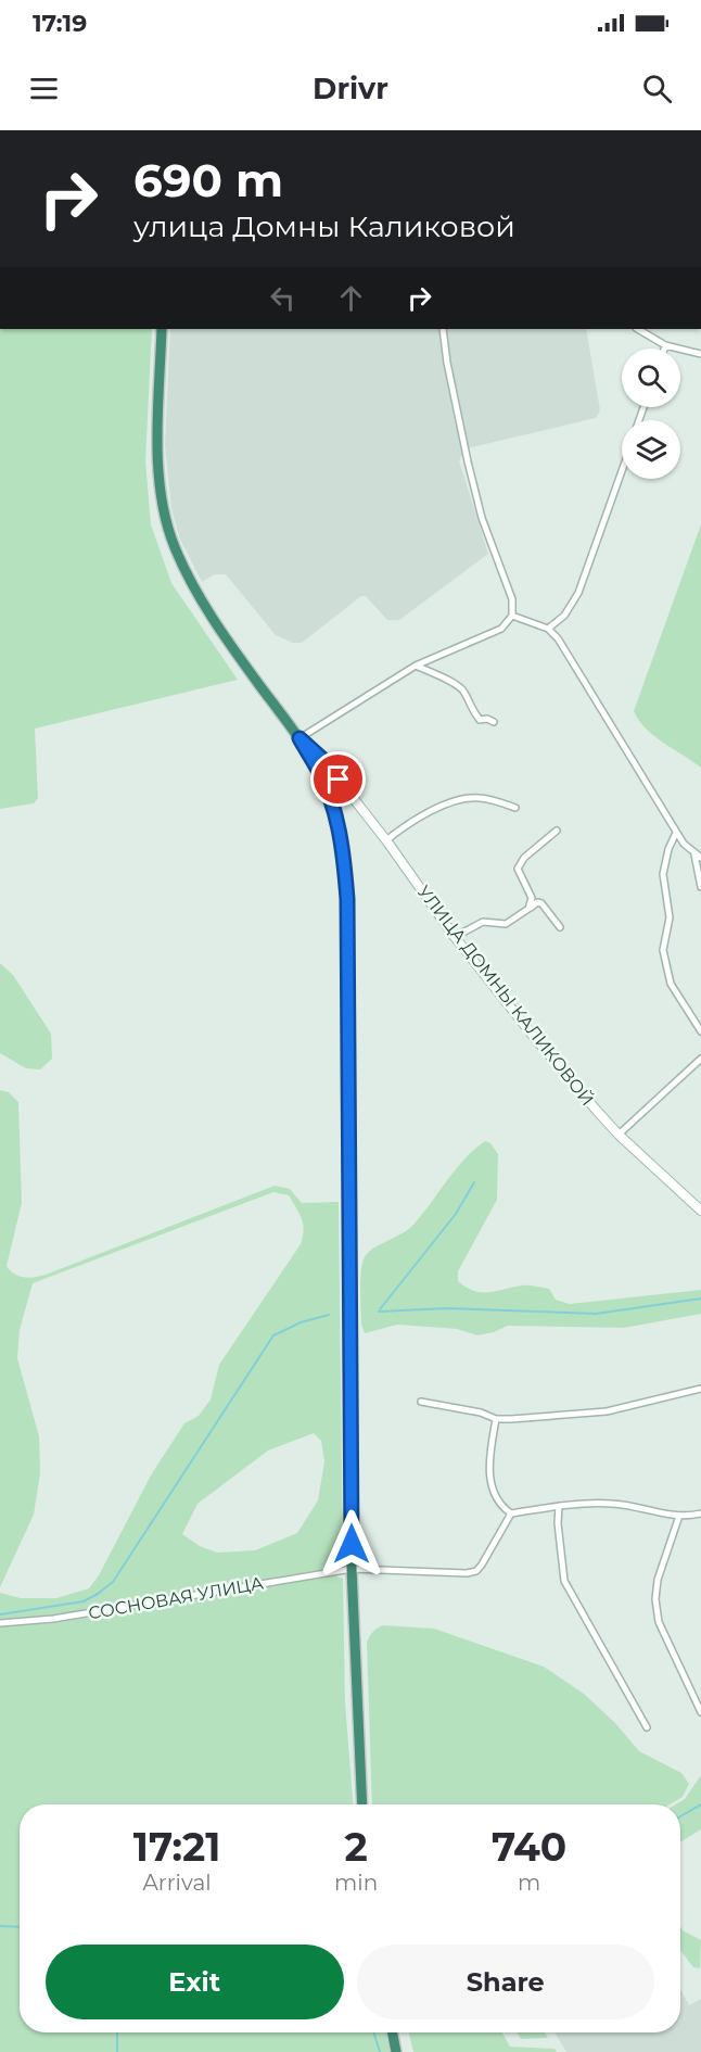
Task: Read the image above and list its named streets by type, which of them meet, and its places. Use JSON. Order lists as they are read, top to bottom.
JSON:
{
  "streets": {
    "main road": ["УЛИЦА ДОМНЫ КАЛИКОВОЙ"],
    "street": ["СОСНОВАЯ УЛИЦА"]
  },
  "page": {
    "status": "17:19",
    "header": "Drivr",
    "turn": ["690 m", "улица Домны Каликовой"],
    "eta": [
      "17:21",
      "Arrival",
      "2",
      "min",
      "740",
      "m"
    ],
    "buttons": ["Exit", "Share"]
  }
}
